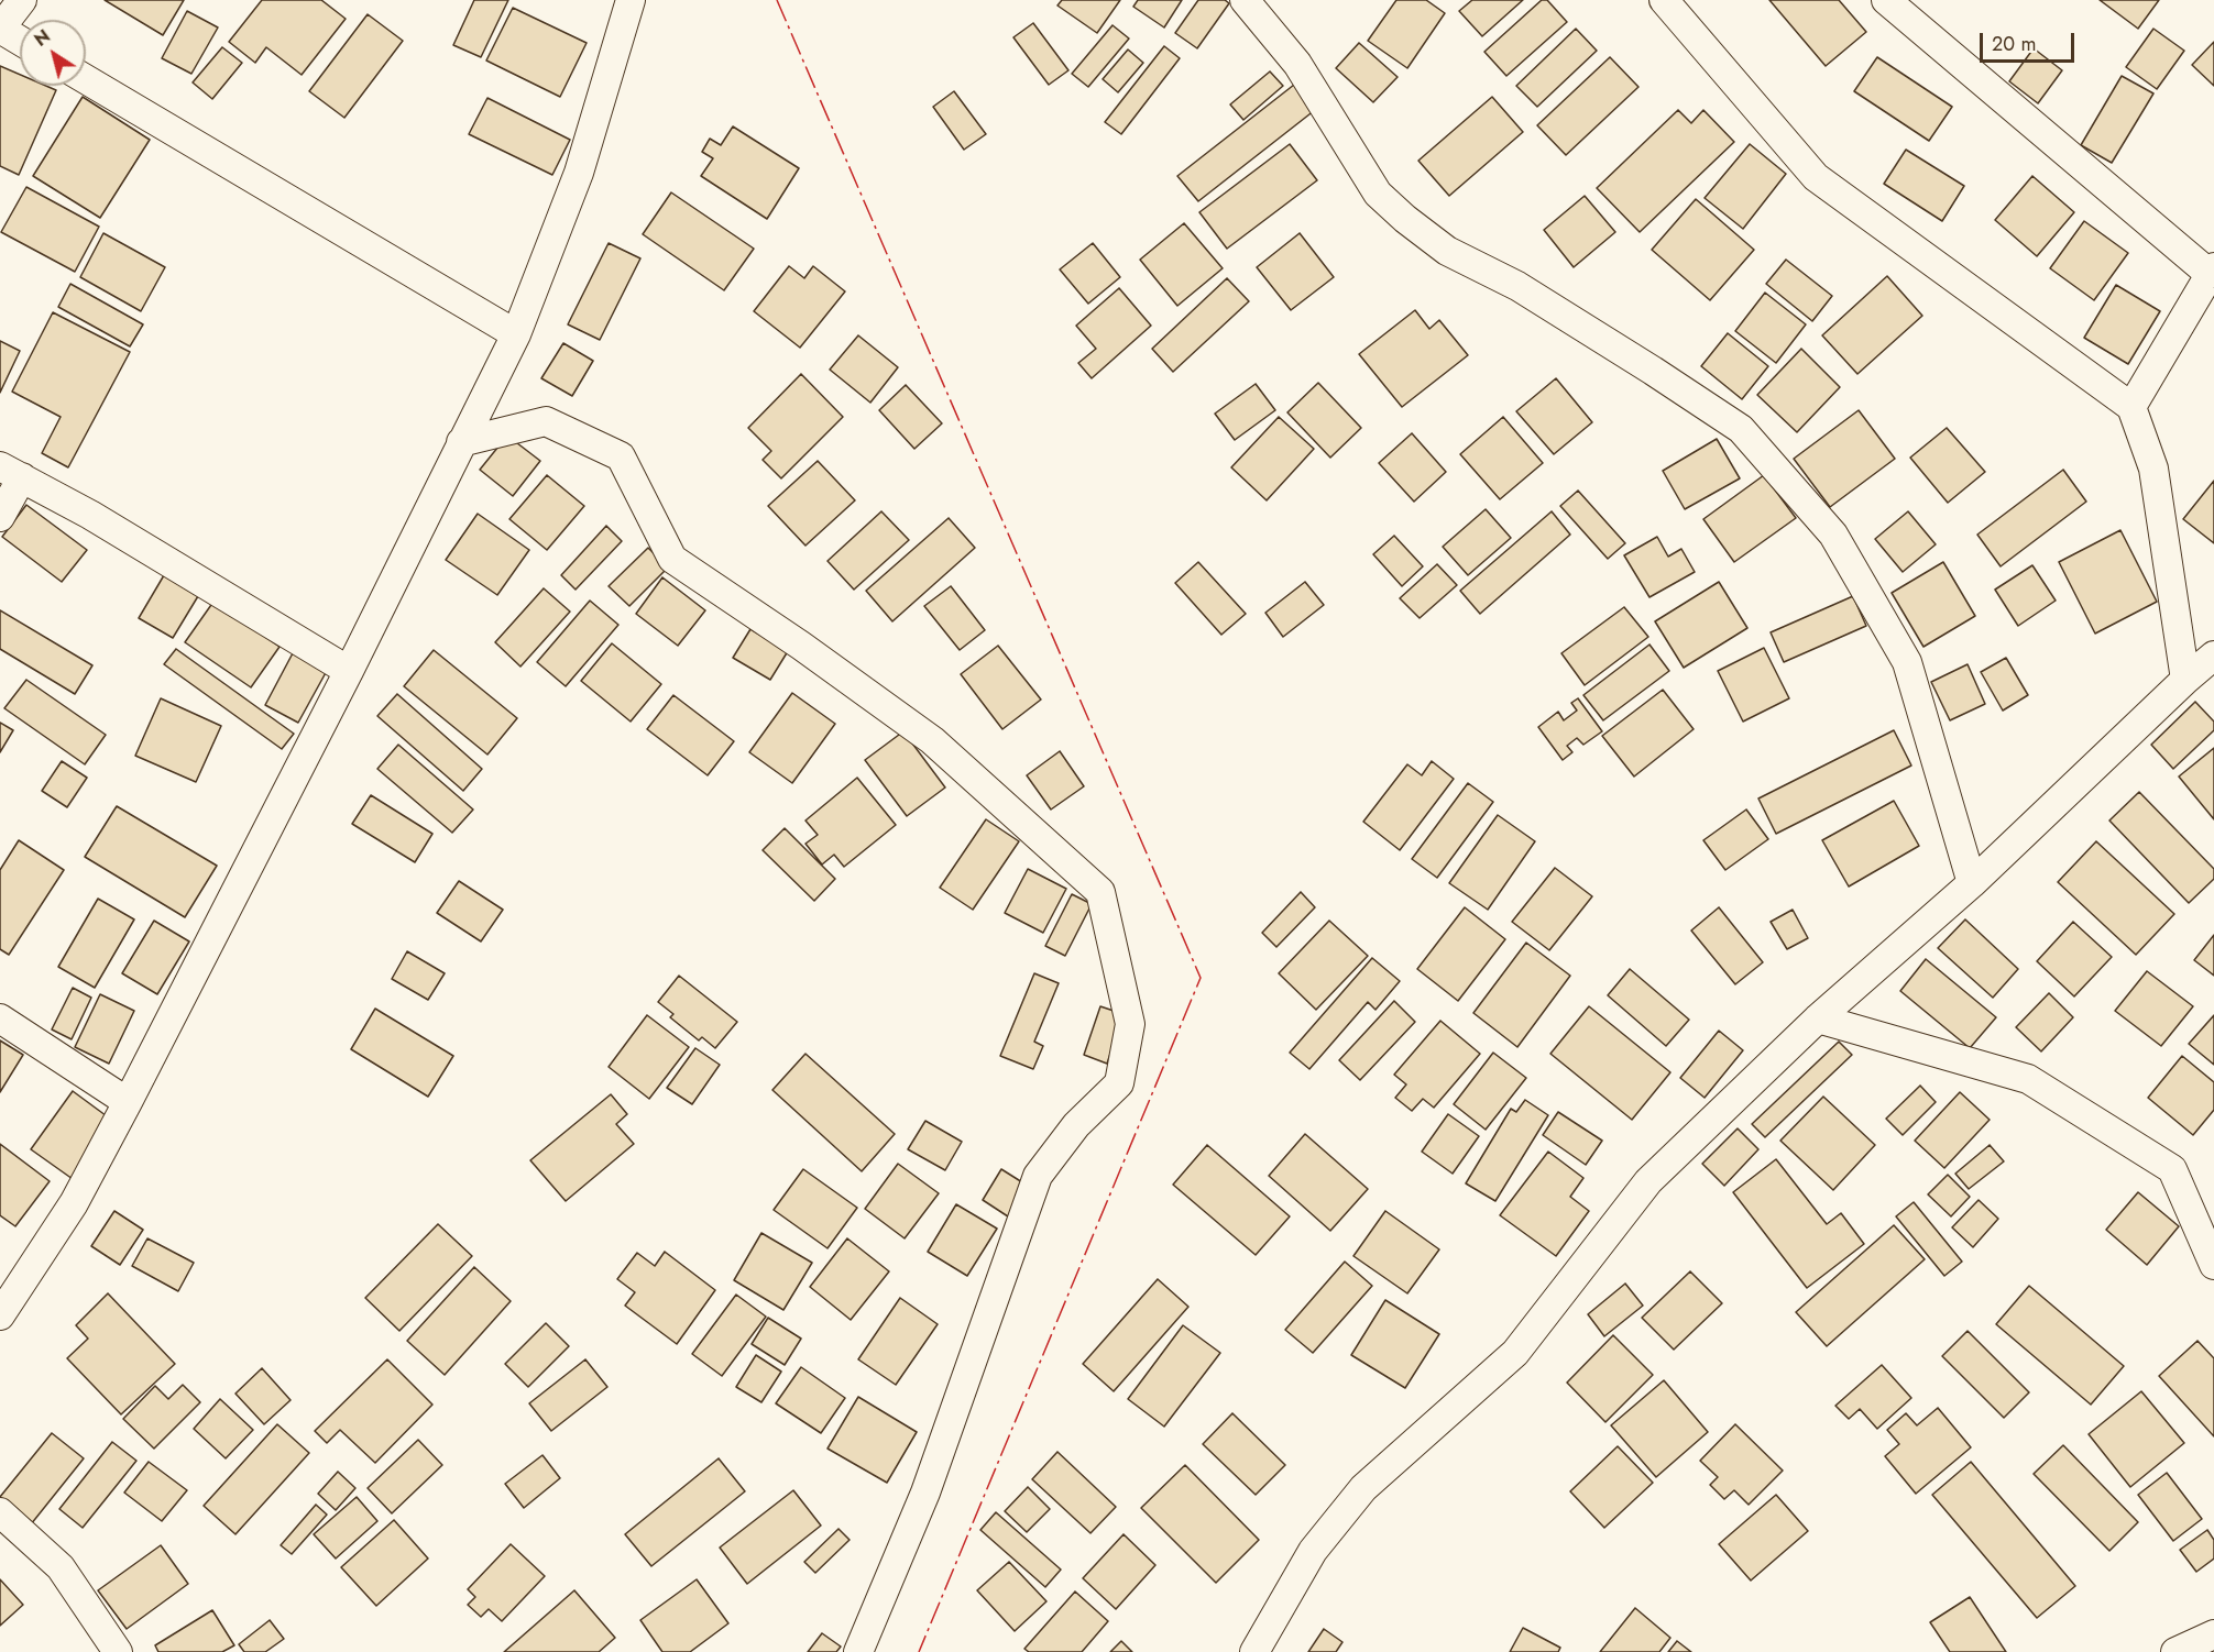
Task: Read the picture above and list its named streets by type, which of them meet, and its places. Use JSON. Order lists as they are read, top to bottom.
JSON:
{
  "scale_bar": "20 m",
  "north": "top left"
}
